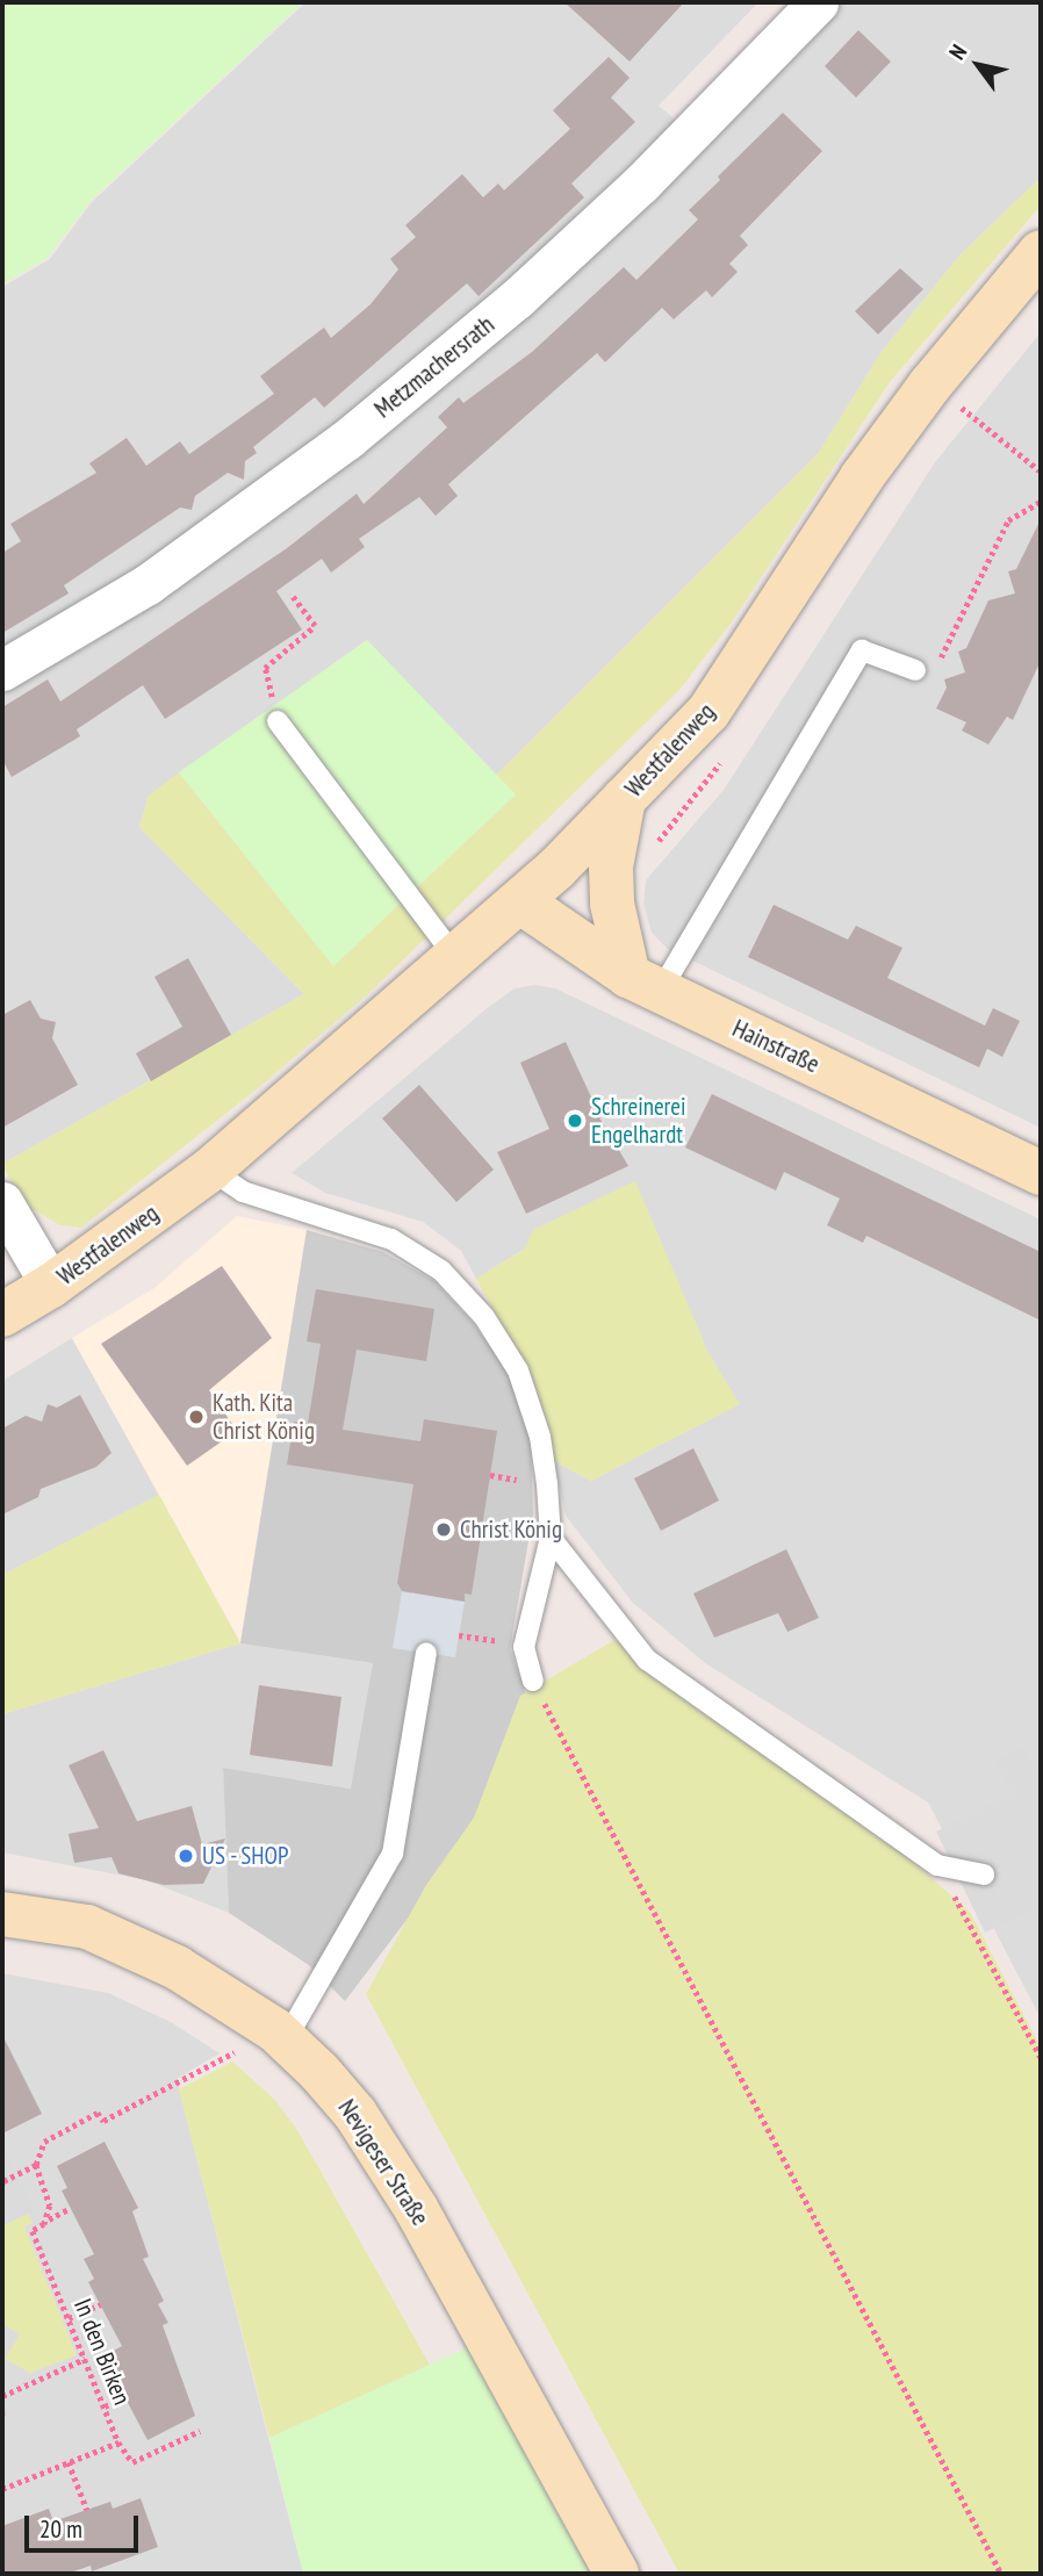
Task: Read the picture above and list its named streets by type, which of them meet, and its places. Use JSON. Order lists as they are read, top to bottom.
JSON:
{
  "streets": {
    "street": [
      "Metzmachersrath",
      "Westfalenweg",
      "Hainstraße",
      "Nevigeser Straße"
    ],
    "path": ["In den Birken"]
  },
  "crossings": [
    ["Westfalenweg", "Hainstraße"]
  ],
  "places": [
    "Schreinerei Engelhardt",
    "Kath. Kita Christ König",
    "Christ König",
    "US - SHOP"
  ],
  "scale_bar": "20 m",
  "north": "top left"
}
